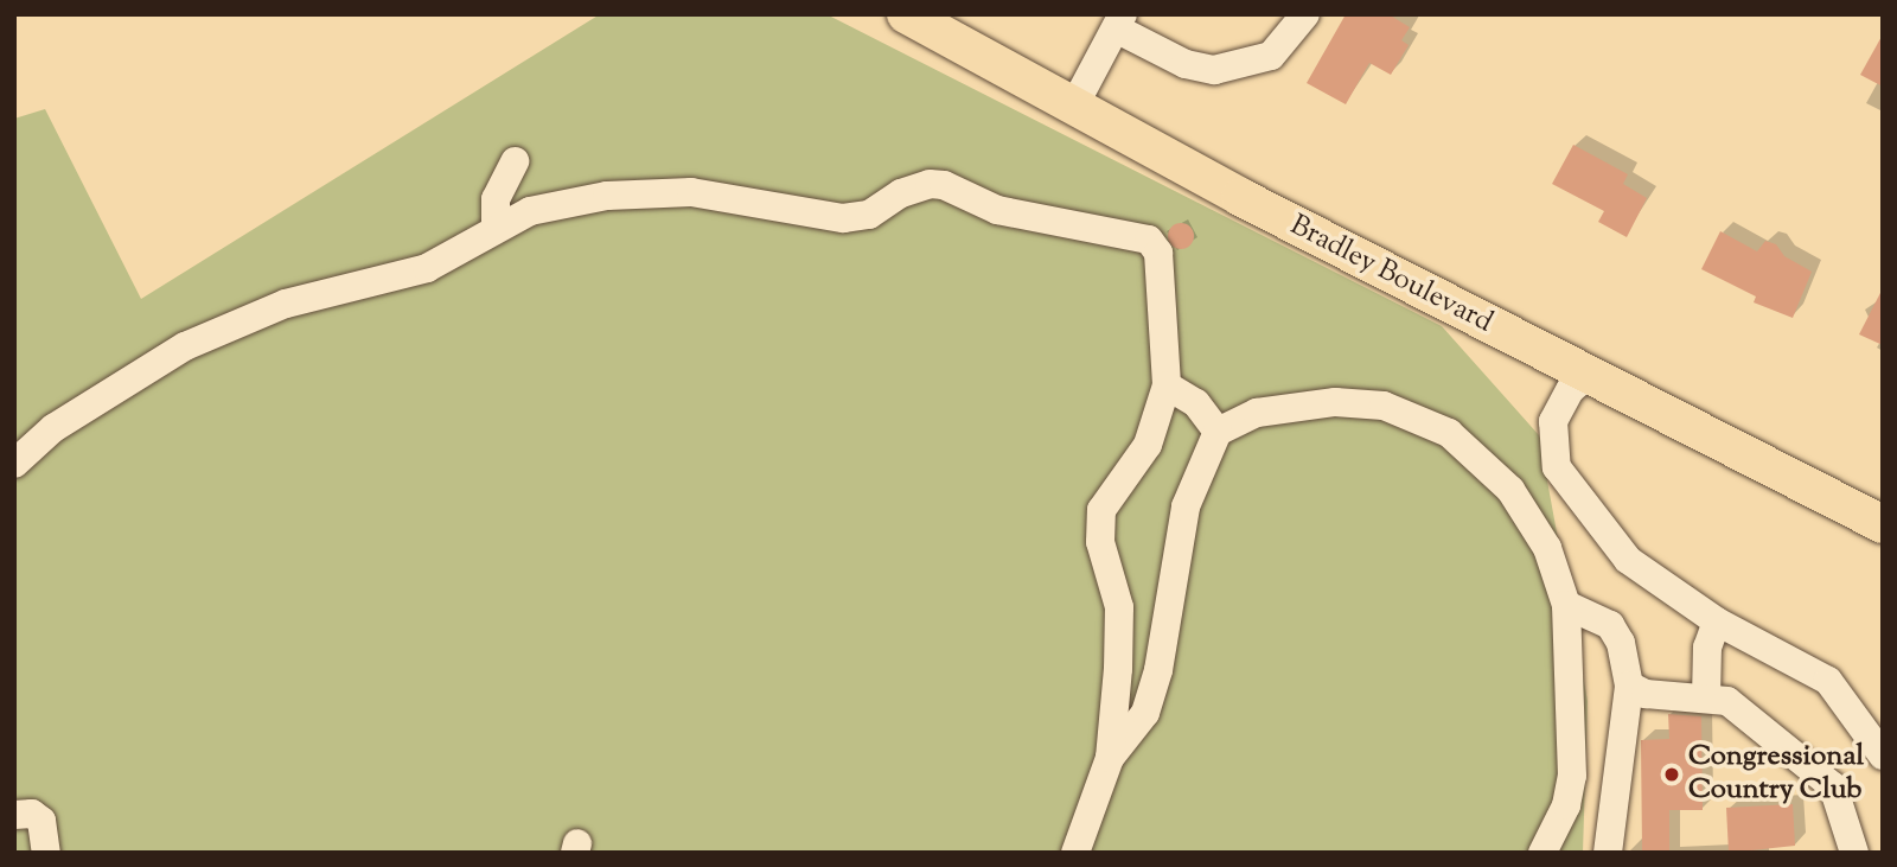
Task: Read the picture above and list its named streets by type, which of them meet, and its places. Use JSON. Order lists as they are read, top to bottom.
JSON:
{
  "streets": {
    "main road": ["Bradley Boulevard"]
  },
  "places": ["Congressional Country Club"]
}
